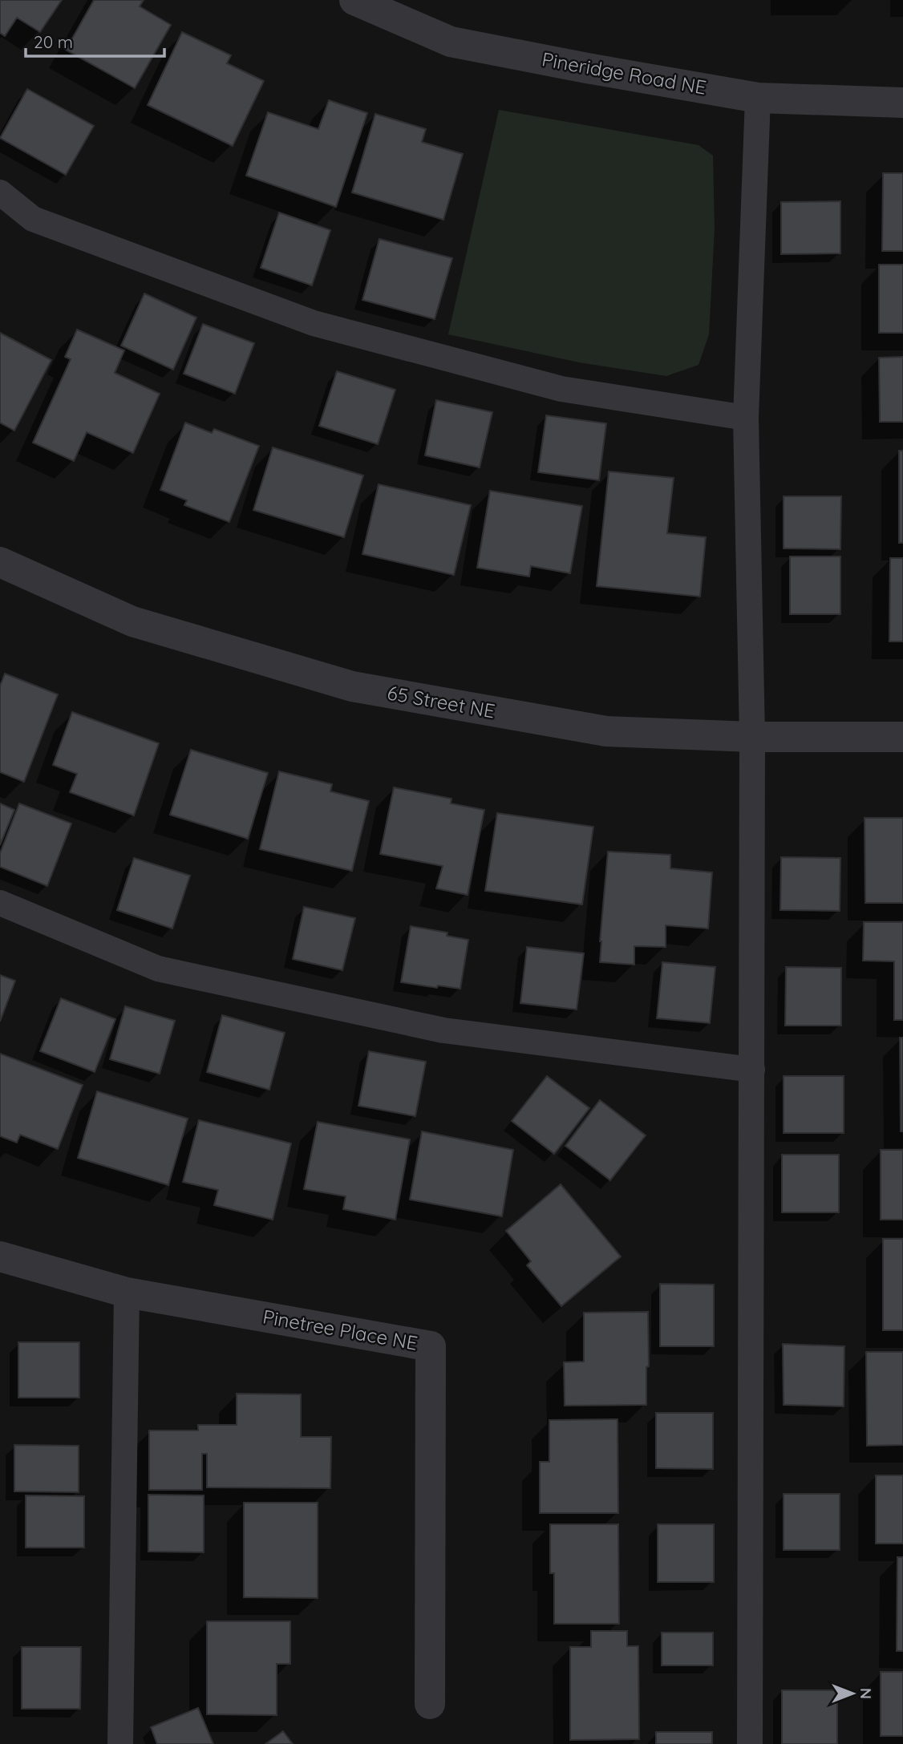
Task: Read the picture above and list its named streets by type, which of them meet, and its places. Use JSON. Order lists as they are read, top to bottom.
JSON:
{
  "streets": {
    "street": ["Pineridge Road NE", "65 Street NE", "Pinetree Place NE"]
  },
  "scale_bar": "20 m",
  "north": "right"
}
